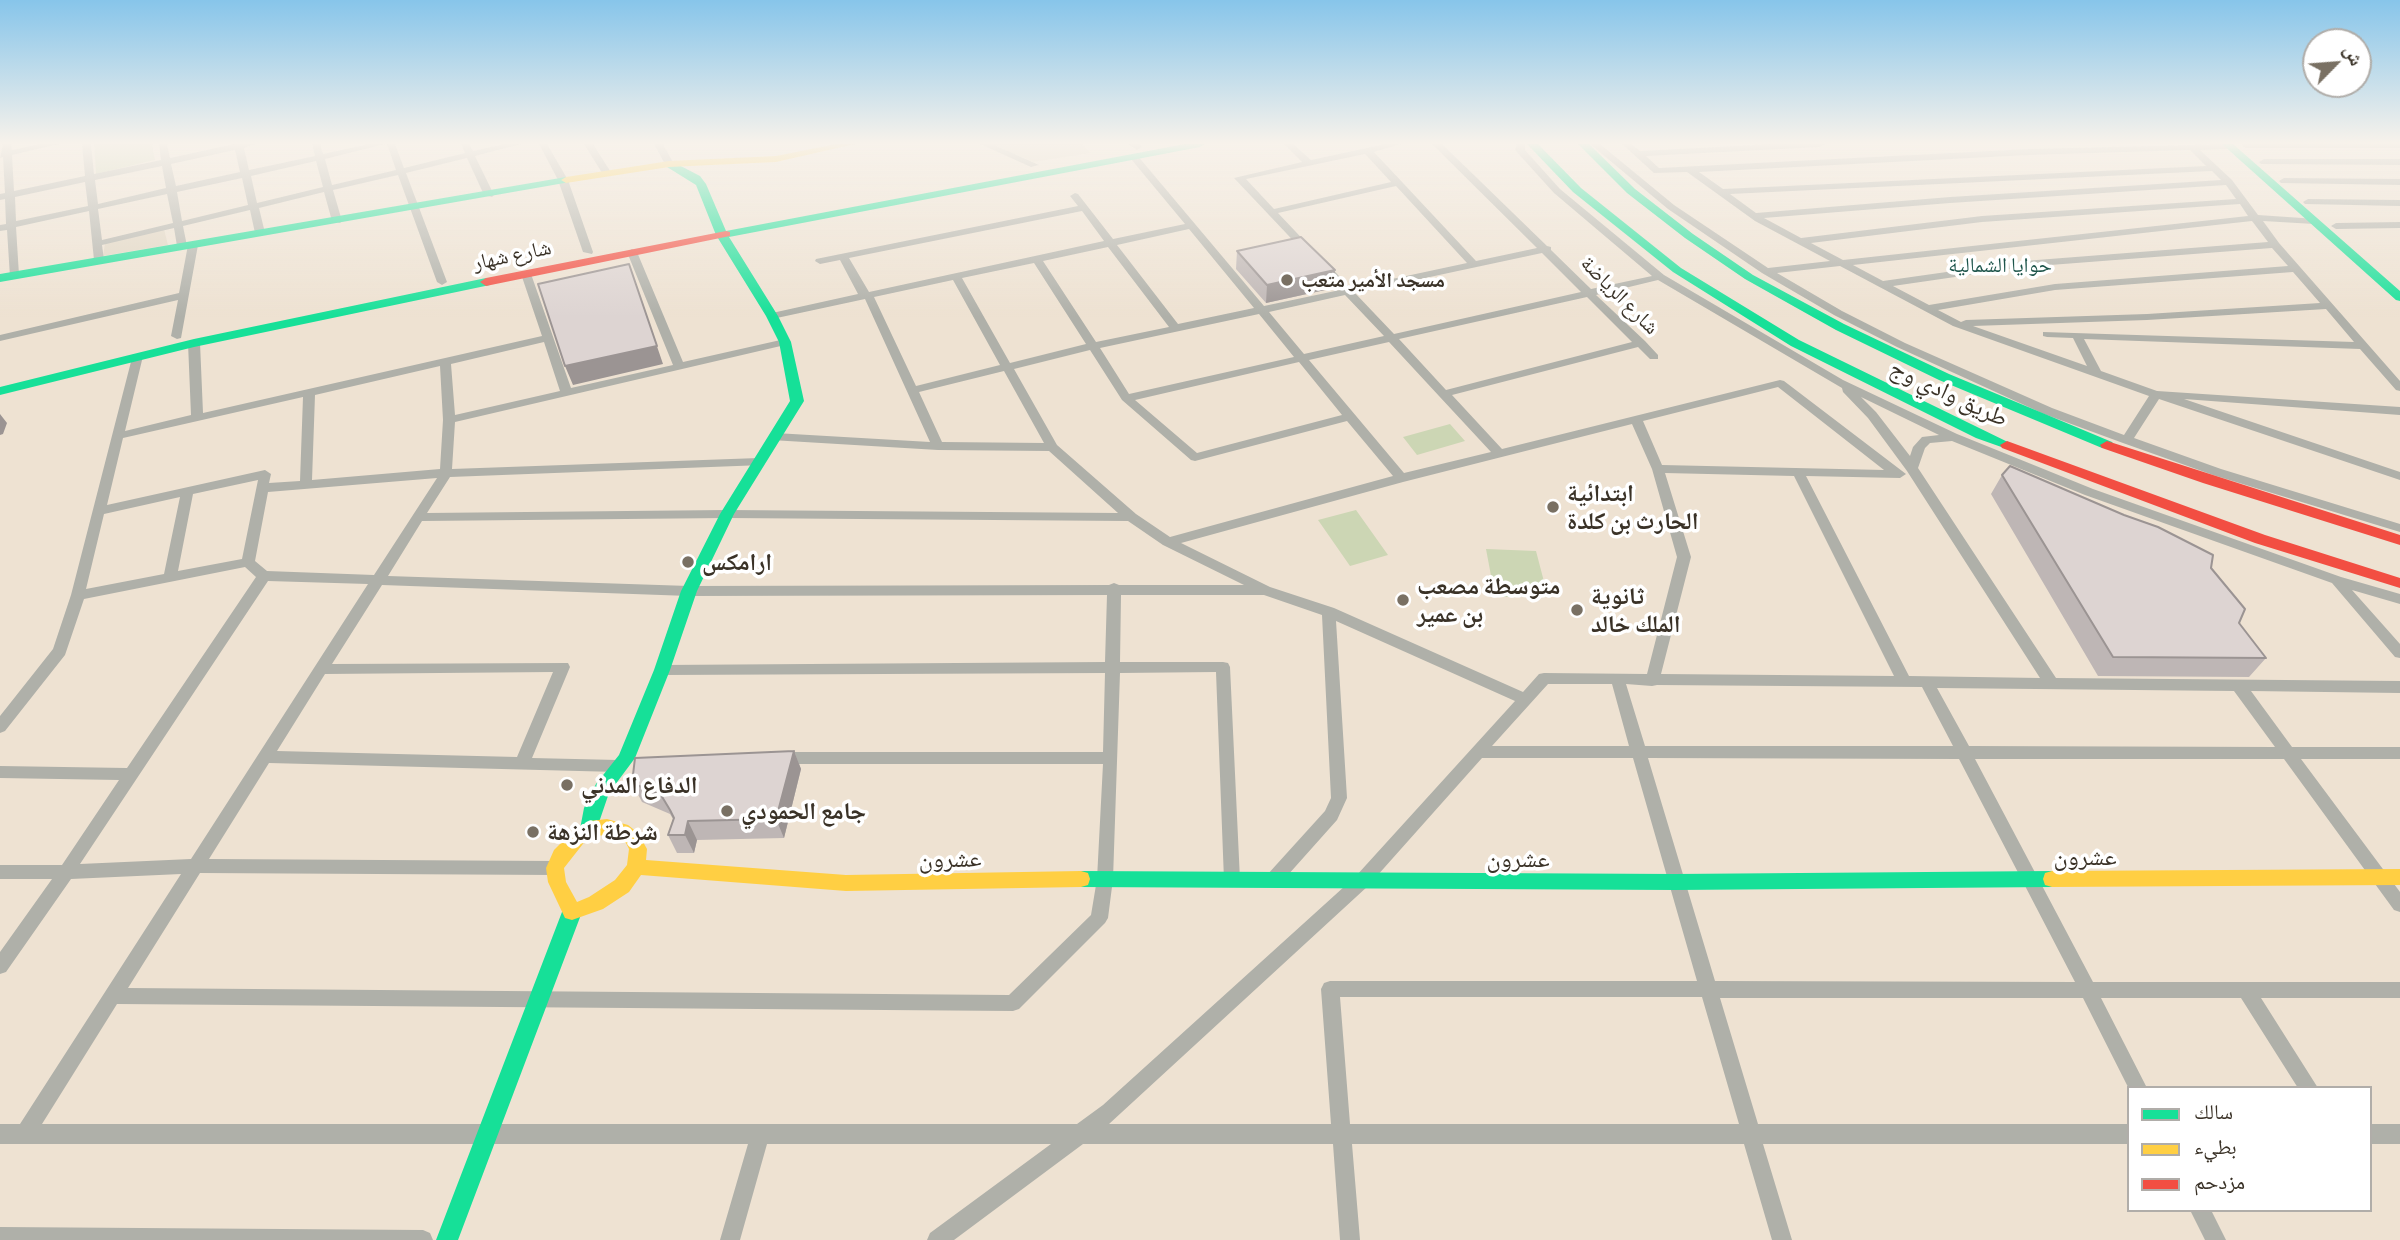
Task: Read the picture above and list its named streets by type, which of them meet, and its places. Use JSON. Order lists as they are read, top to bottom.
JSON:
{
  "streets": {
    "main road": ["شارع شهار", "طريق وادي وج", "عشرون"],
    "street": ["شارع الرياضة"]
  },
  "districts": ["حوايا الشمالية"],
  "places": [
    "مسجد الأمير متعب",
    "ابتدائية الحارث بن كلدة",
    "ارامكس",
    "متوسطة مصعب بن عمير",
    "ثانوية الملك خالد",
    "الدفاع المدني",
    "جامع الحمودي",
    "شرطة النزهة"
  ],
  "legend": ["سالك", "بطيء", "مزدحم"],
  "north": "top right"
}
